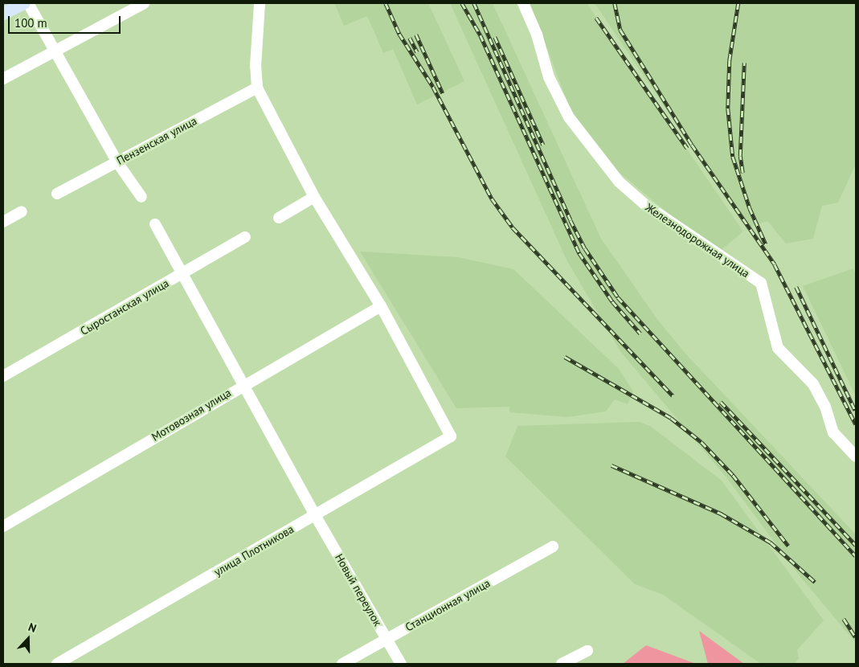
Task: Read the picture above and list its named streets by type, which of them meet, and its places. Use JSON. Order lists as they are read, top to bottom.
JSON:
{
  "streets": {
    "street": [
      "Пензенская улица",
      "Железнодорожная улица",
      "Сыростанская улица",
      "Мотовозная улица",
      "улица Плотникова",
      "Новый переулок",
      "Станционная улица"
    ]
  },
  "crossings": [
    ["Сыростанская улица", "Новый переулок"],
    ["Мотовозная улица", "улица Плотникова"],
    ["Мотовозная улица", "Новый переулок"],
    ["улица Плотникова", "Новый переулок"],
    ["Новый переулок", "Станционная улица"]
  ],
  "scale_bar": "100 m",
  "north": "top"
}
